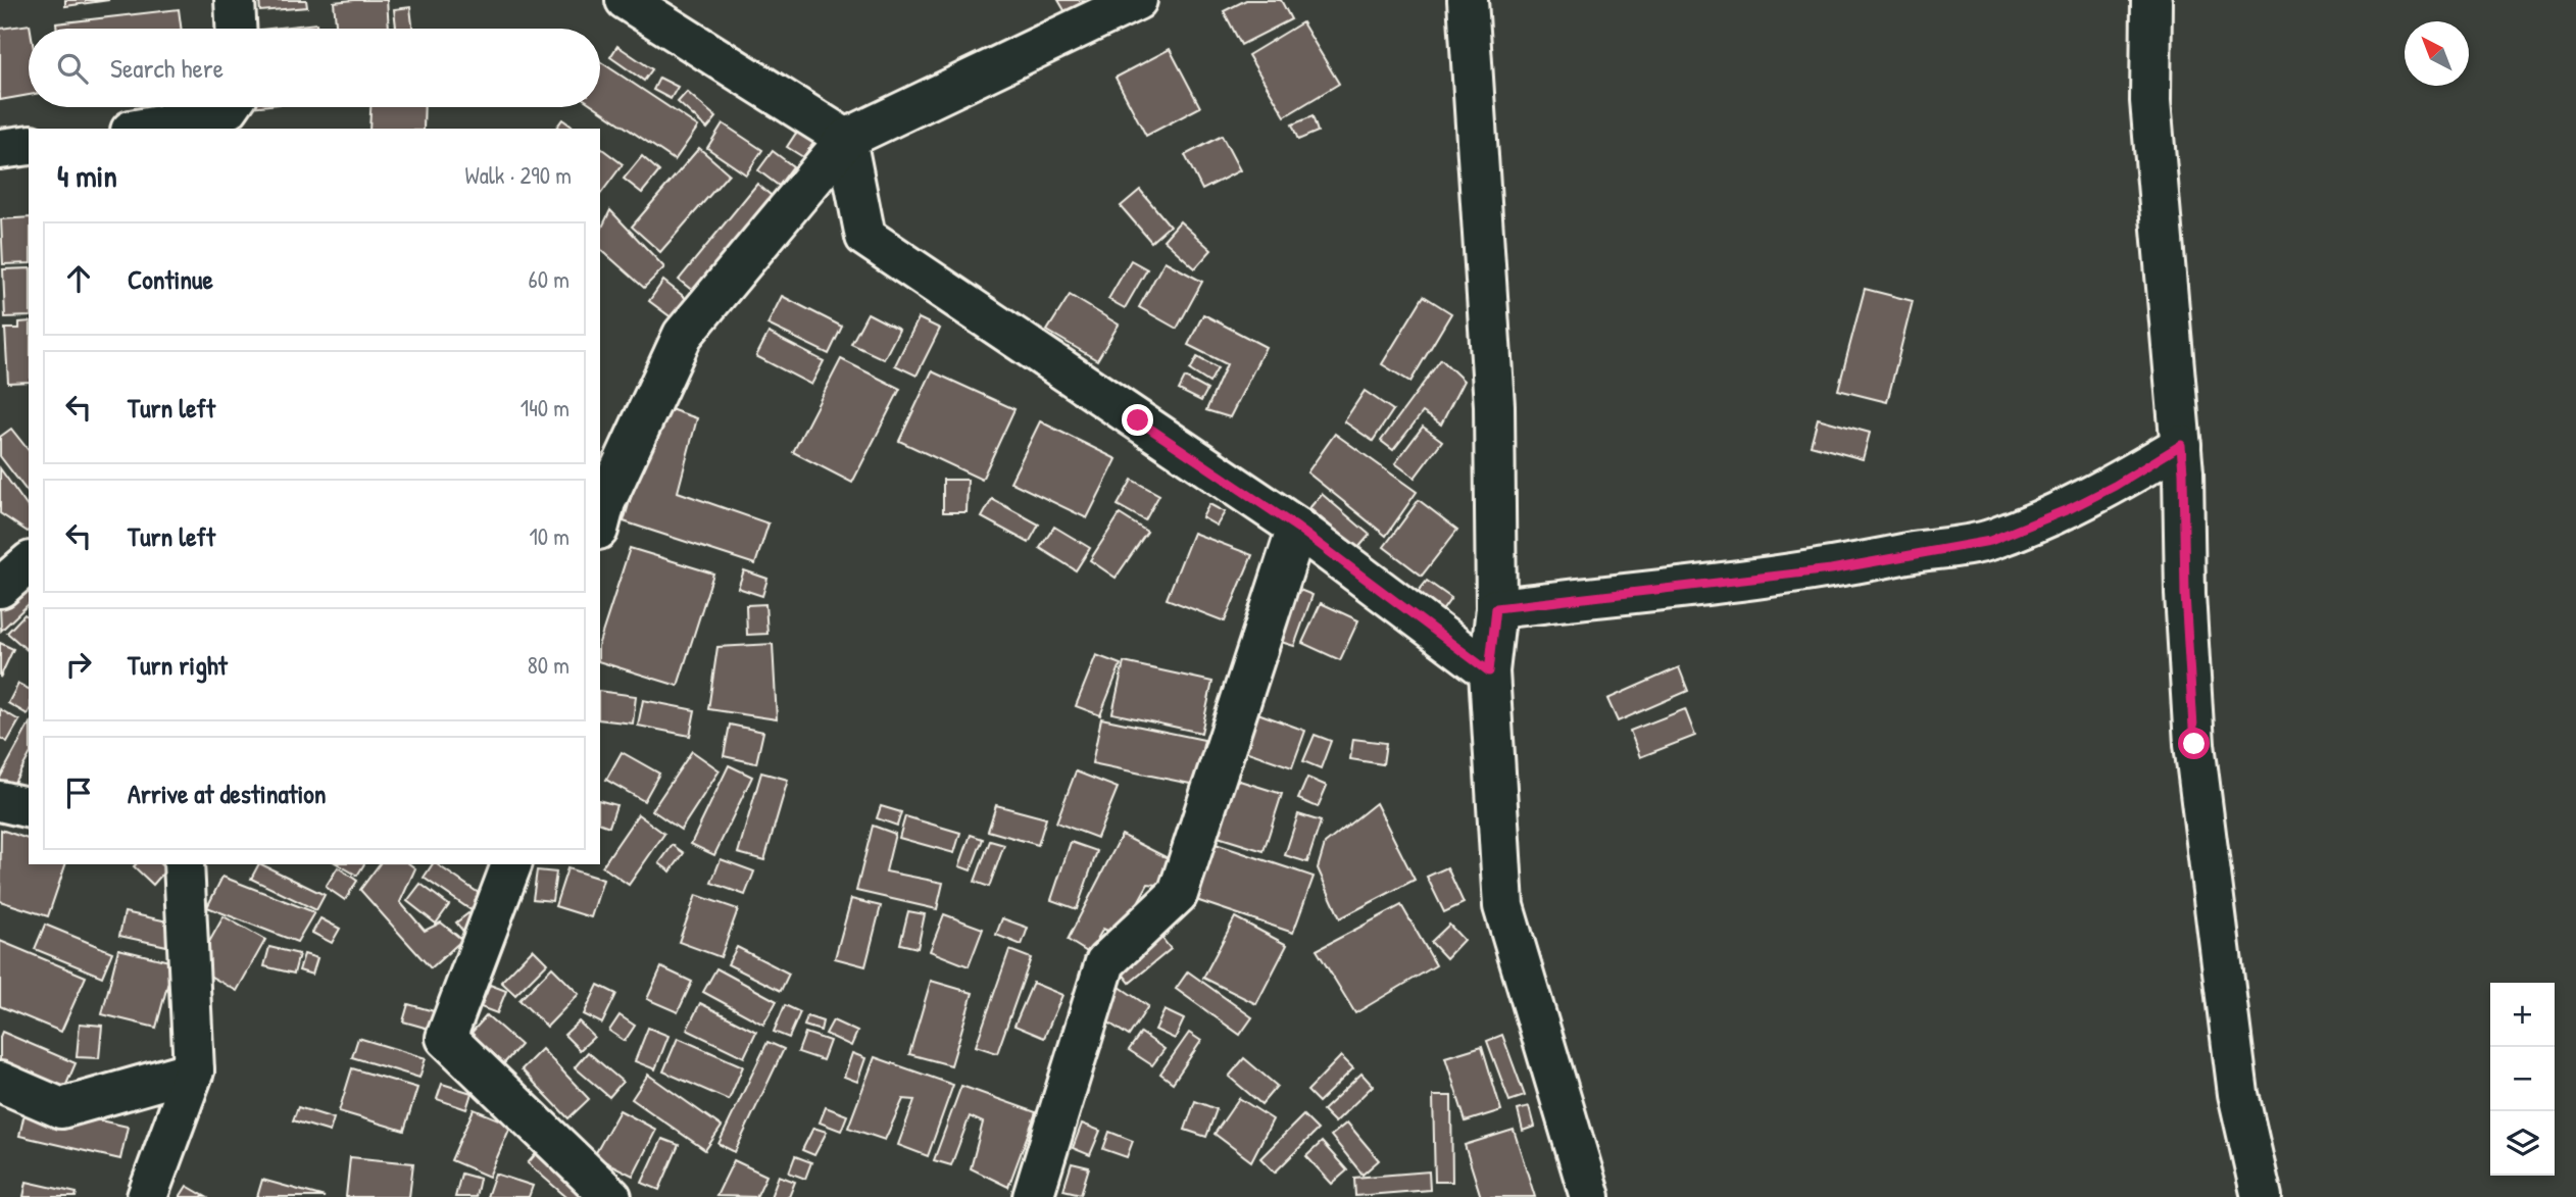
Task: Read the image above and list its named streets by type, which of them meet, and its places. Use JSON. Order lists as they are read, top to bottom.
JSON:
{
  "north": "top left",
  "page": {
    "search": "Search here",
    "heading": ["4 min", "Walk · 290 m"],
    "list": [
      ["Continue", "60 m"],
      ["Turn left", "140 m"],
      ["Turn left", "10 m"],
      ["Turn right", "80 m"],
      "Arrive at destination"
    ],
    "map_buttons": ["+", "−"]
  }
}
